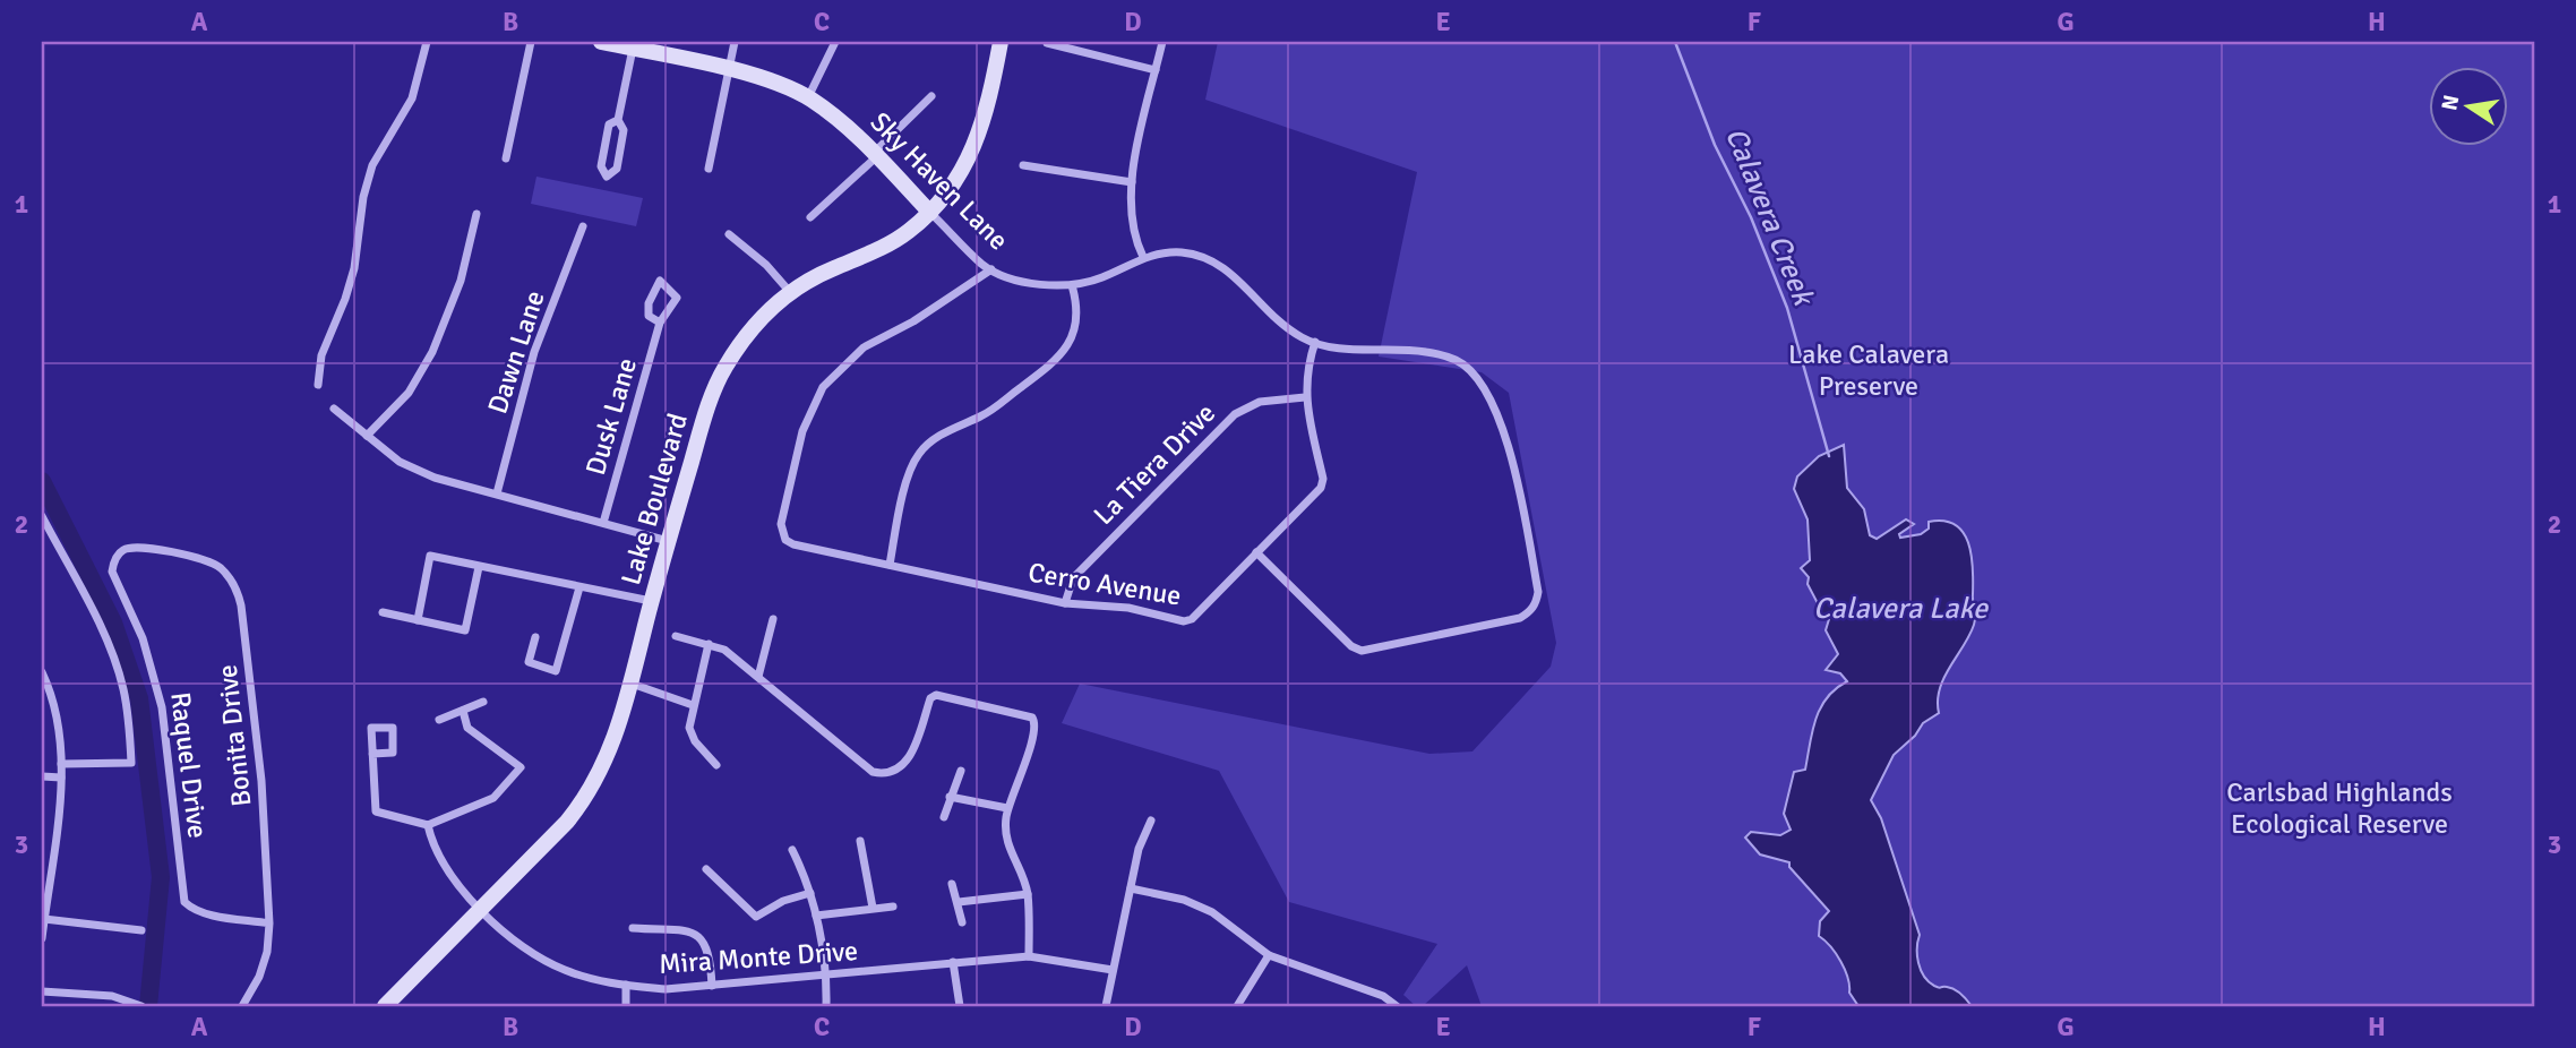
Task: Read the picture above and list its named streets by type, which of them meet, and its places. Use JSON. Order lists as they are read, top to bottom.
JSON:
{
  "streets": {
    "main road": ["Sky Haven Lane", "Lake Boulevard"],
    "street": [
      "Dawn Lane",
      "Dusk Lane",
      "La Tiera Drive",
      "Cerro Avenue",
      "Bonita Drive",
      "Raquel Drive",
      "Mira Monte Drive"
    ]
  },
  "crossings": [
    ["Sky Haven Lane", "Lake Boulevard"],
    ["Sky Haven Lane", "Cerro Avenue"],
    ["La Tiera Drive", "Cerro Avenue"],
    ["Lake Boulevard", "Mira Monte Drive"],
    ["Bonita Drive", "Raquel Drive"]
  ],
  "water": ["Calavera Creek", "Calavera Lake"],
  "parks": ["Lake Calavera Preserve", "Carlsbad Highlands Ecological Reserve"],
  "north": "left",
  "grid": {
    "columns": [
      "A",
      "B",
      "C",
      "D",
      "E",
      "F",
      "G",
      "H"
    ],
    "rows": ["1", "2", "3"]
  }
}
